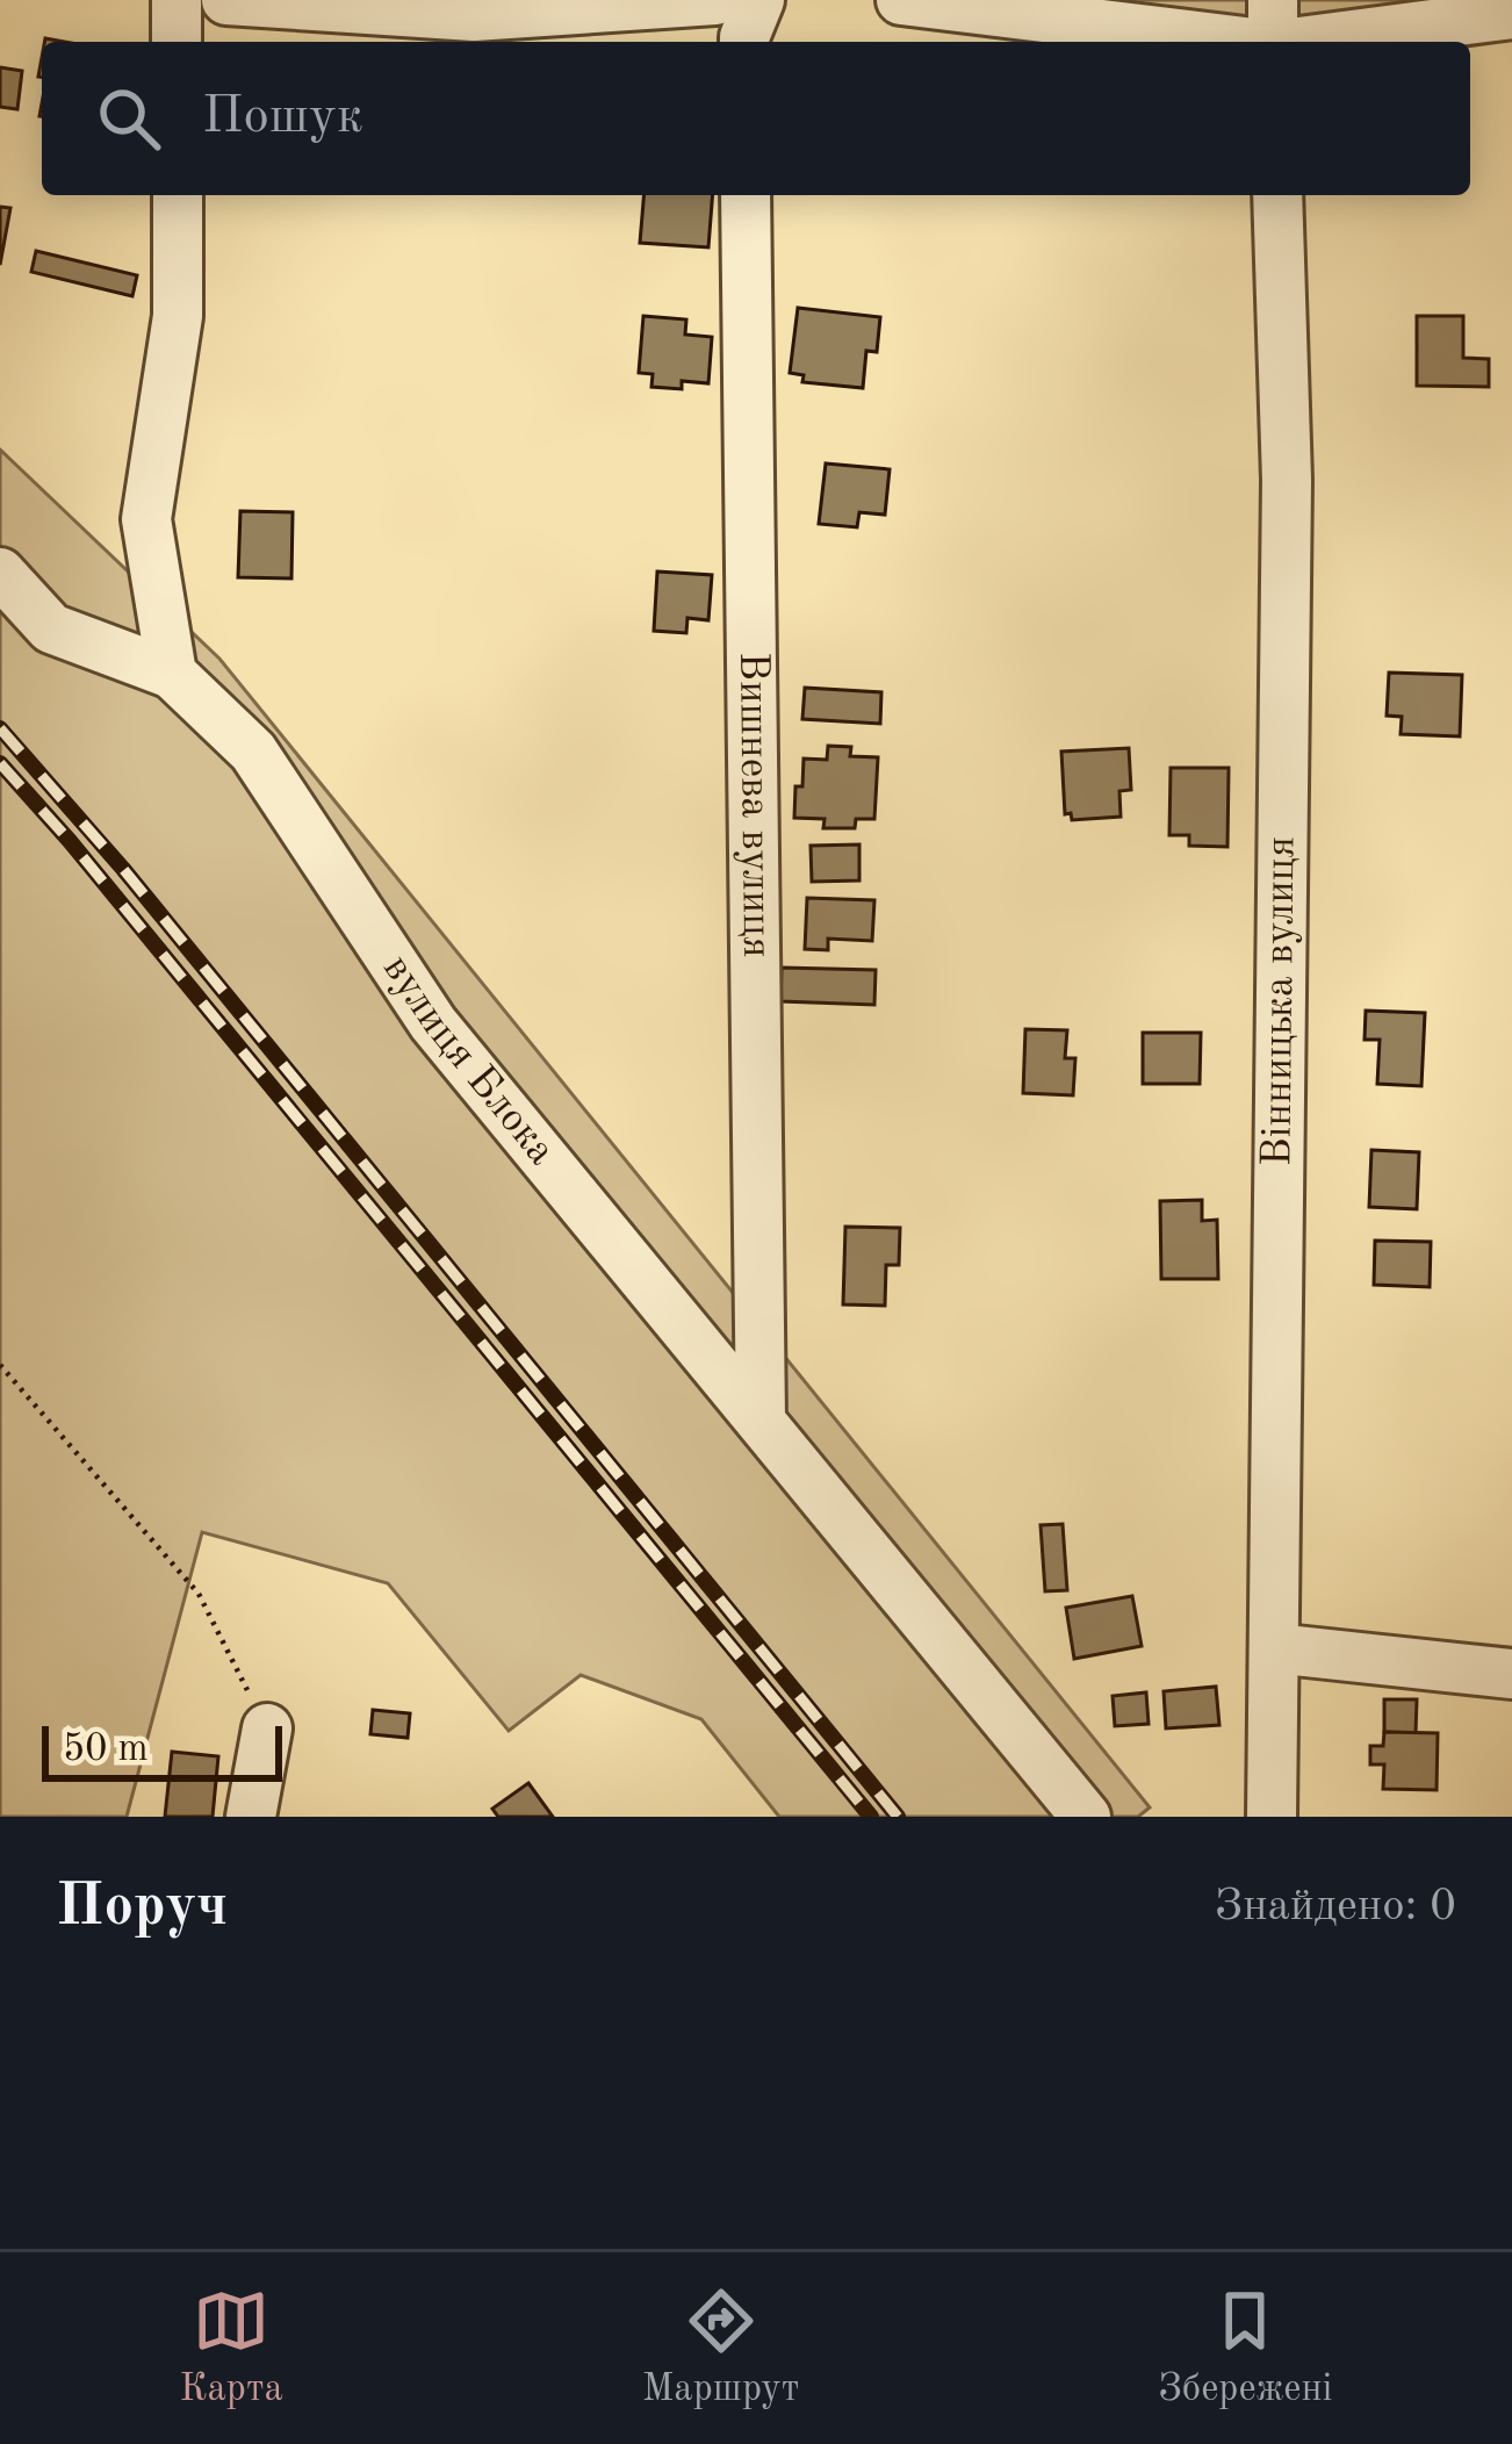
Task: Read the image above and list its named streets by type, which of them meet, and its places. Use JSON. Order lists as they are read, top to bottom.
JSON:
{
  "streets": {
    "street": ["Вишнева вулиця", "Вінницька вулиця", "вулиця Блока"]
  },
  "crossings": [
    ["Вишнева вулиця", "вулиця Блока"]
  ],
  "scale_bar": "50 m",
  "page": {
    "search": "Пошук",
    "scale": "50 m",
    "heading": ["Поруч", "Знайдено: 0"],
    "nav": ["Карта", "Маршрут", "Збережені"]
  }
}
